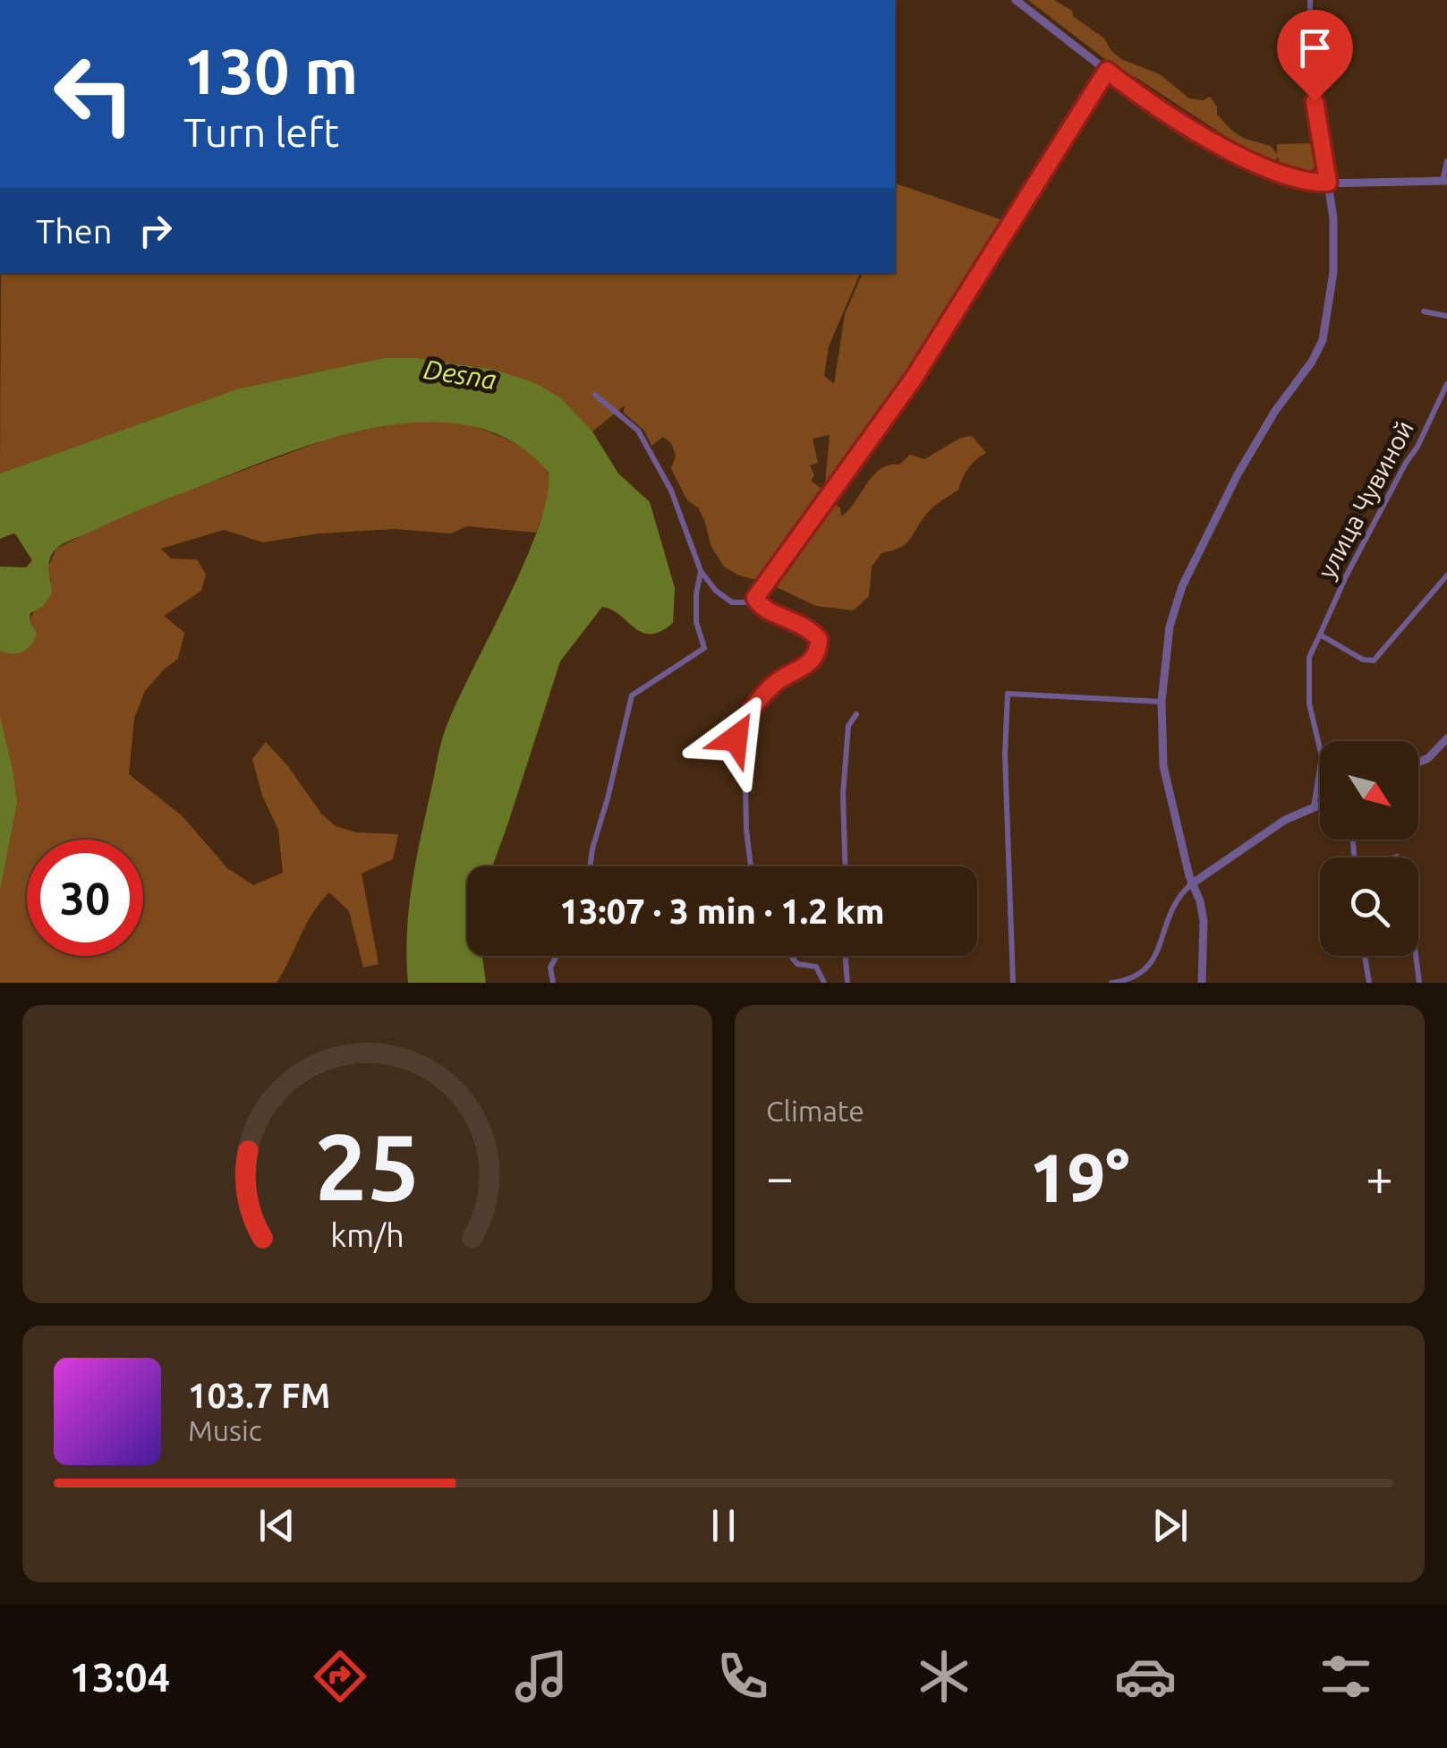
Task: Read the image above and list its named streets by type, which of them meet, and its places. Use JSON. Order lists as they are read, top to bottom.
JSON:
{
  "streets": {
    "street": ["улица Чувиной"]
  },
  "water": ["Desna"],
  "north": "bottom right",
  "page": {
    "turn": ["130 m", "Turn left"],
    "then": "Then",
    "limit": "30",
    "trip": "13:07 · 3 min · 1.2 km",
    "tile": "Climate",
    "heat": ["−", "19°", "+"],
    "song": ["103.7 FM", "Music"],
    "tabs": "13:04",
    "gauge": ["25", "km/h"]
  }
}
